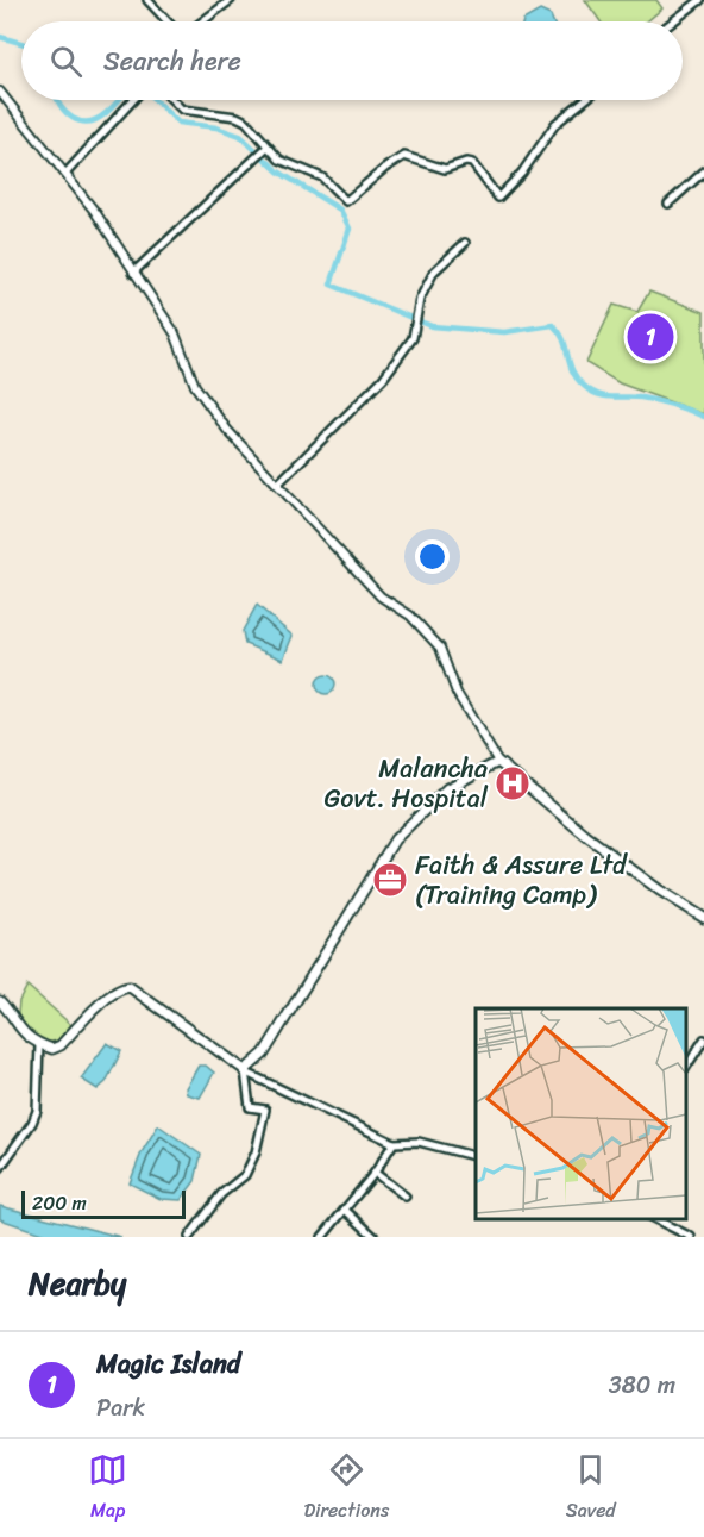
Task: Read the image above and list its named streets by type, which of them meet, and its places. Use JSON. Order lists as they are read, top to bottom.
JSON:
{
  "places": {
    "hospital": ["Malancha Govt. Hospital"],
    "office": ["Faith & Assure Ltd (Training Camp)"]
  },
  "scale_bar": "200 m",
  "page": {
    "search": "Search here",
    "pins": "1",
    "scale": "200 m",
    "heading": "Nearby",
    "list": [
      {
        "mark": "1",
        "name": "Magic Island",
        "note": "Park",
        "value": "380 m"
      }
    ],
    "nav": ["Map", "Directions", "Saved"]
  }
}
